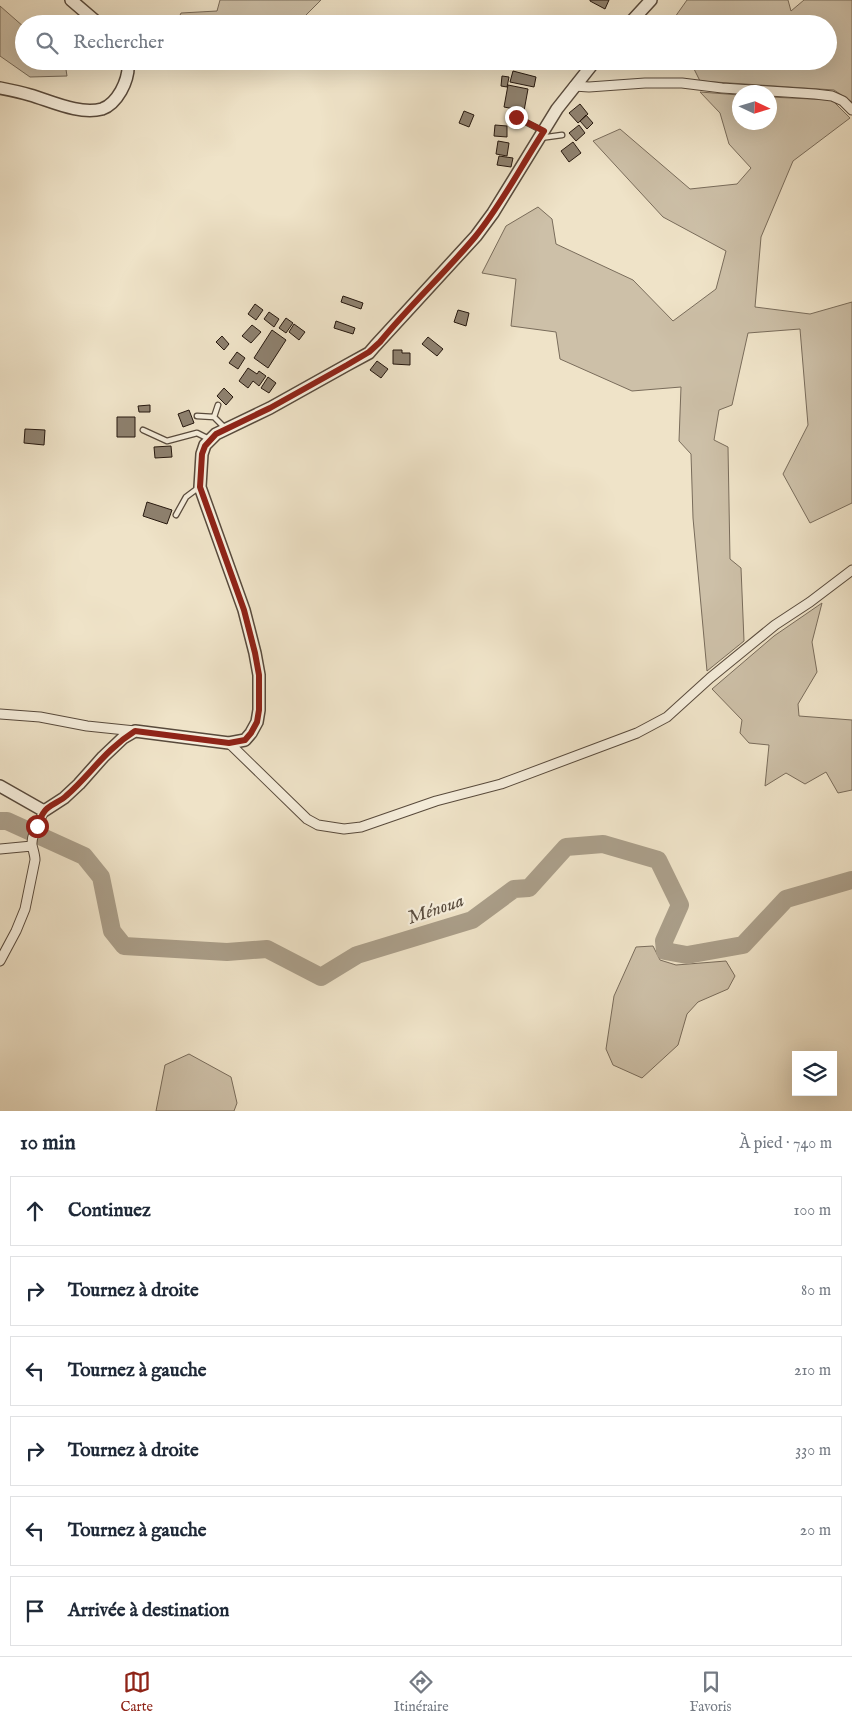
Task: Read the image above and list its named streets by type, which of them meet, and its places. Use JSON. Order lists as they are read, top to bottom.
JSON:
{
  "water": ["Ménoua"],
  "north": "right",
  "page": {
    "search": "Rechercher",
    "heading": ["10 min", "À pied · 740 m"],
    "list": [
      ["Continuez", "100 m"],
      ["Tournez à droite", "80 m"],
      ["Tournez à gauche", "210 m"],
      ["Tournez à droite", "330 m"],
      ["Tournez à gauche", "20 m"],
      "Arrivée à destination"
    ],
    "nav": ["Carte", "Itinéraire", "Favoris"]
  }
}
